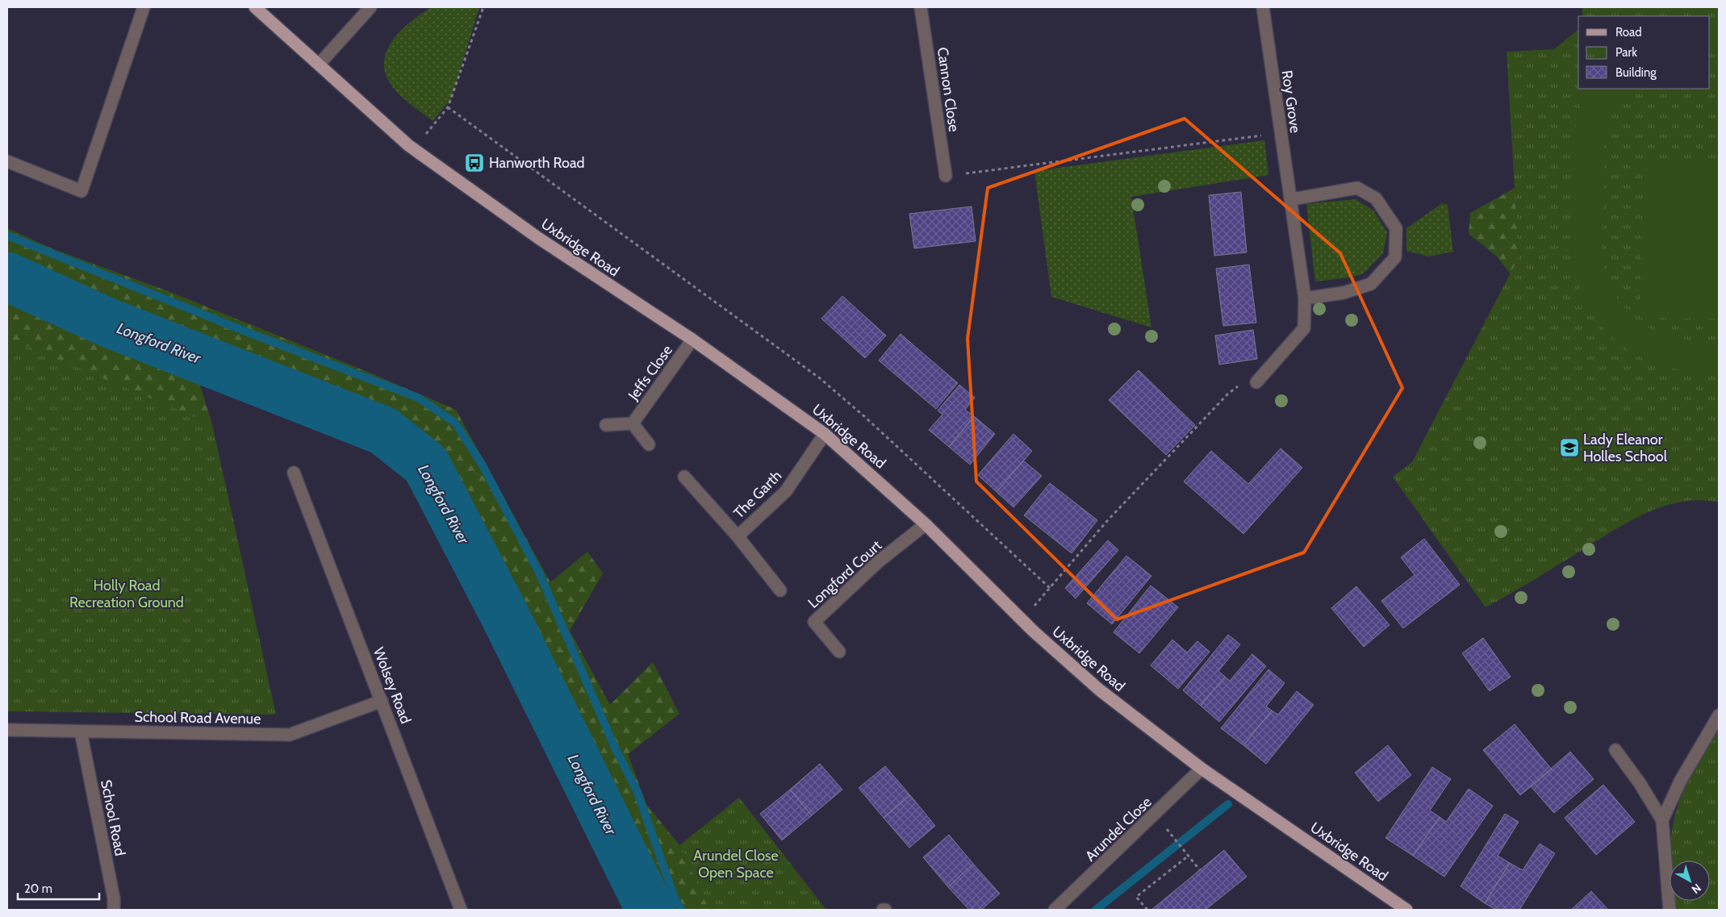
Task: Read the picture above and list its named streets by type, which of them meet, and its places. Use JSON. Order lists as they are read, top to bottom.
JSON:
{
  "streets": {
    "main road": ["Uxbridge Road"],
    "street": [
      "Cannon Close",
      "Roy Grove",
      "Jeffs Close",
      "The Garth",
      "Longford Court",
      "Wolsey Road",
      "School Road Avenue",
      "School Road",
      "Arundel Close"
    ]
  },
  "crossings": [
    ["Uxbridge Road", "Jeffs Close"],
    ["Uxbridge Road", "The Garth"],
    ["Uxbridge Road", "Longford Court"],
    ["Uxbridge Road", "Arundel Close"],
    ["Wolsey Road", "School Road Avenue"],
    ["School Road Avenue", "School Road"]
  ],
  "water": ["Longford River"],
  "parks": ["Holly Road Recreation Ground", "Arundel Close Open Space"],
  "places": {
    "bus stop": ["Hanworth Road"],
    "school or university": ["Lady Eleanor Holles School"]
  },
  "legend": ["Road", "Park", "Building"],
  "scale_bar": "20 m",
  "north": "bottom right"
}
